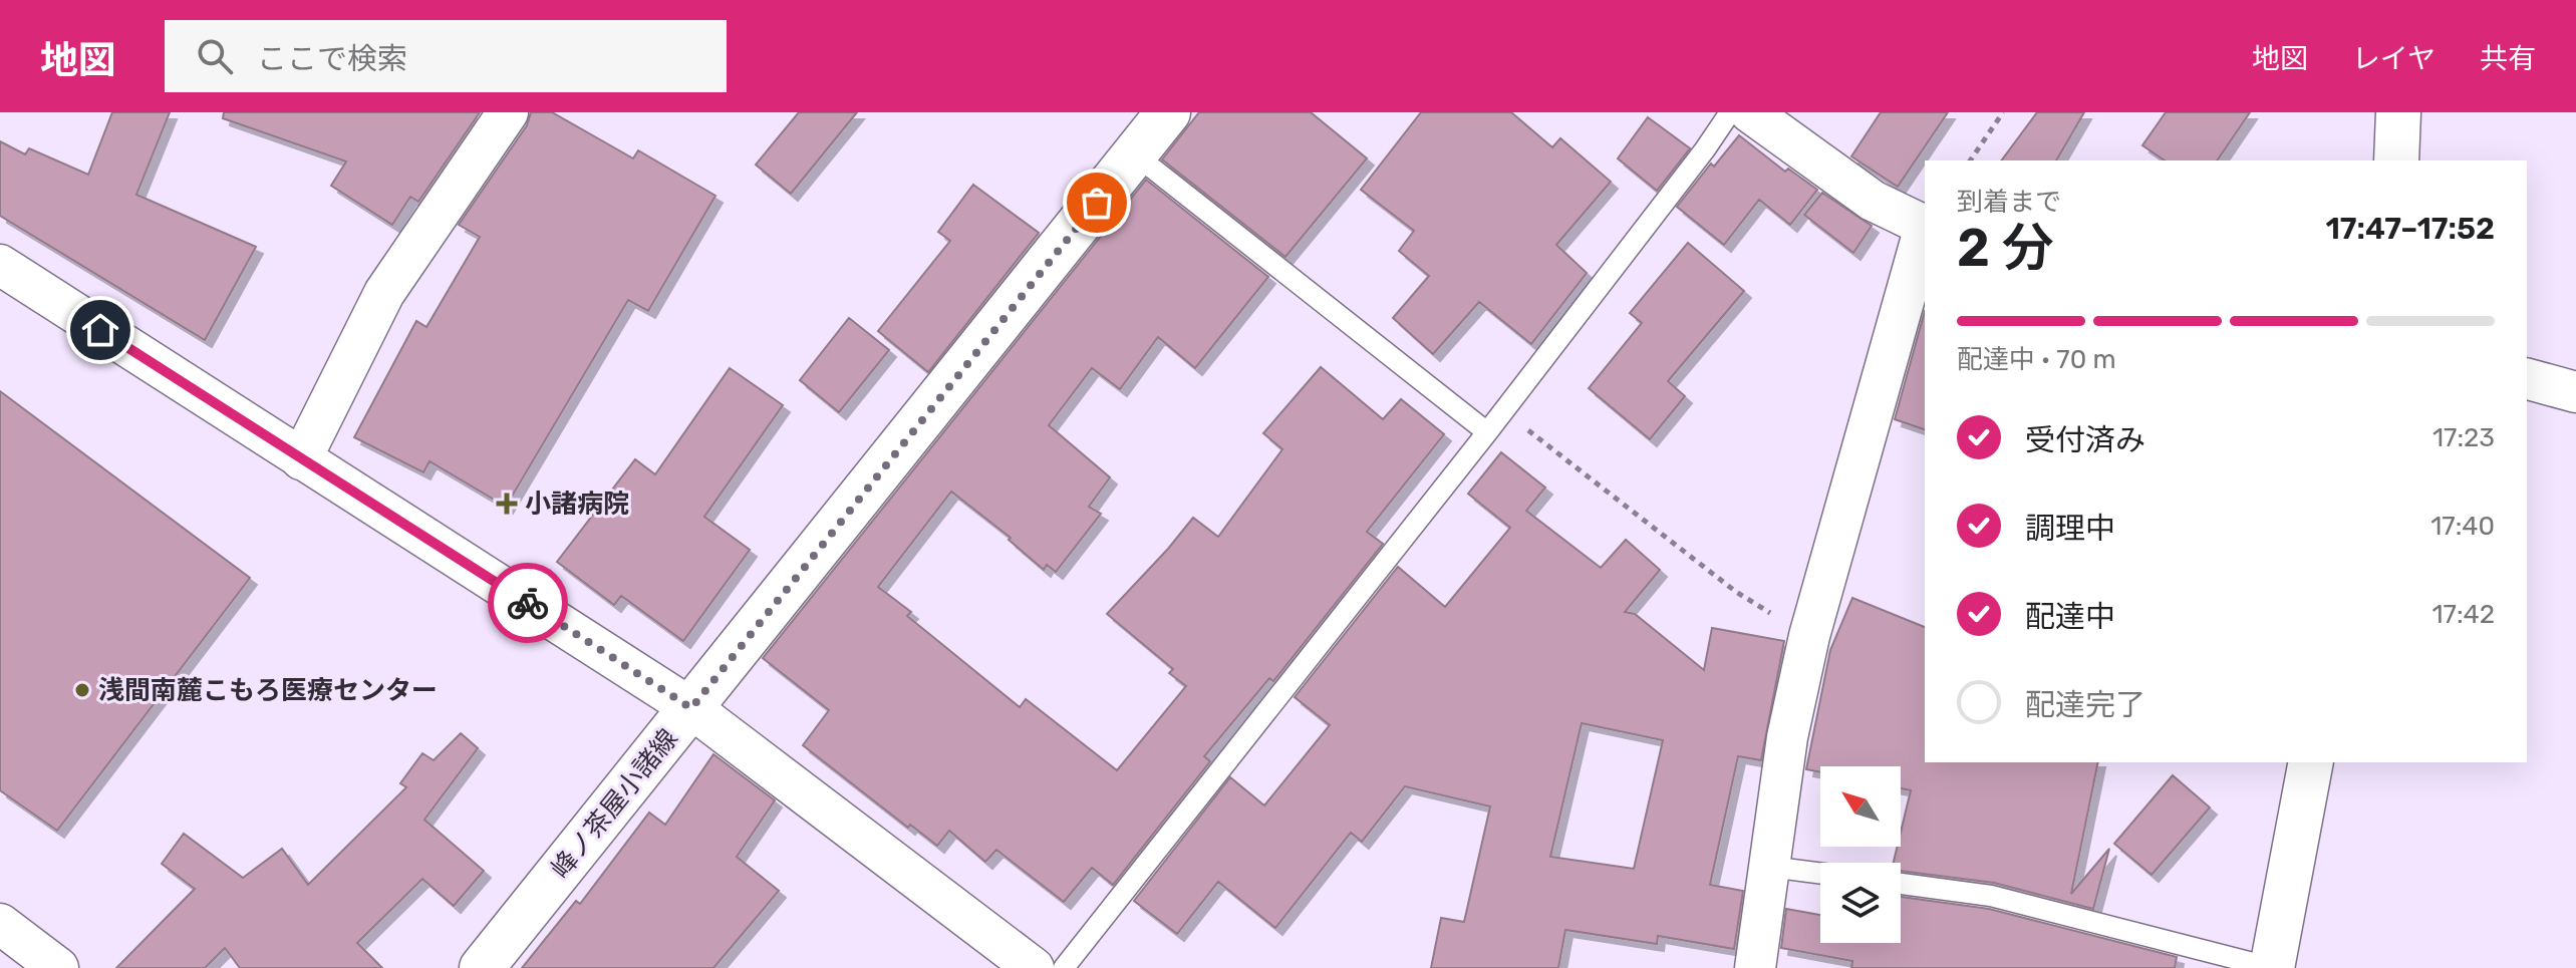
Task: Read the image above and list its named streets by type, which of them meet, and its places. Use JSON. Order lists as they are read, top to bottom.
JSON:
{
  "streets": {
    "main road": ["峰ノ茶屋小諸線"]
  },
  "places": {
    "health": ["小諸病院"],
    "other": ["浅間南麓こもろ医療センター"]
  },
  "north": "top left",
  "page": {
    "header": "地図",
    "search": "ここで検索",
    "nav": ["地図", "レイヤ", "共有"],
    "heading": ["2 分", "到着まで", "17:47–17:52"],
    "bar": "配達中 · 70 m",
    "list": [
      ["受付済み", "17:23"],
      ["調理中", "17:40"],
      ["配達中", "17:42"],
      "配達完了"
    ]
  }
}
